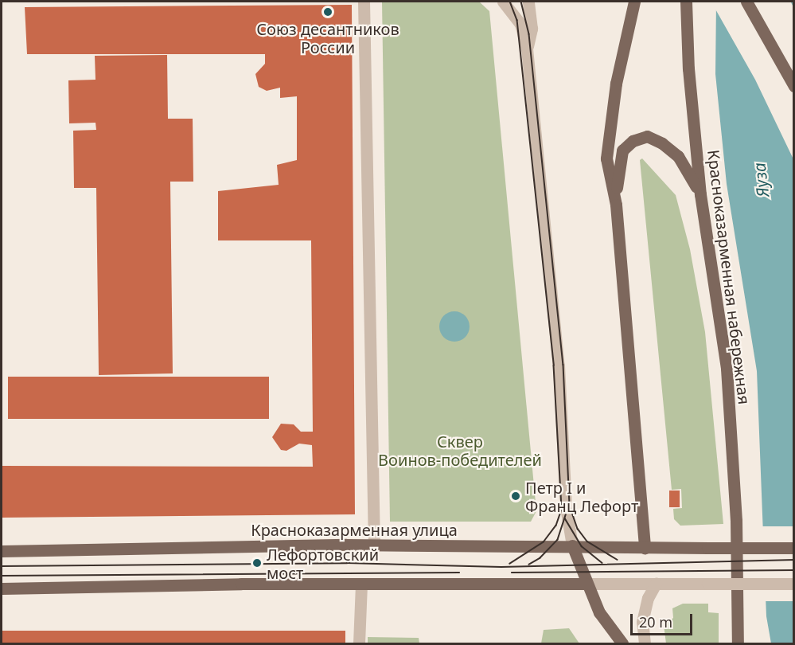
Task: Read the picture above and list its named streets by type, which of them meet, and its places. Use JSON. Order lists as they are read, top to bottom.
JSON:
{
  "streets": {
    "main road": ["Красноказарменная набережная", "Красноказарменная улица"]
  },
  "water": ["Яуза"],
  "parks": ["Сквер Воинов-победителей"],
  "places": ["Союз десантников России", "Петр I и Франц Лефорт", "Лефортовский мост"],
  "scale_bar": "20 m"
}
